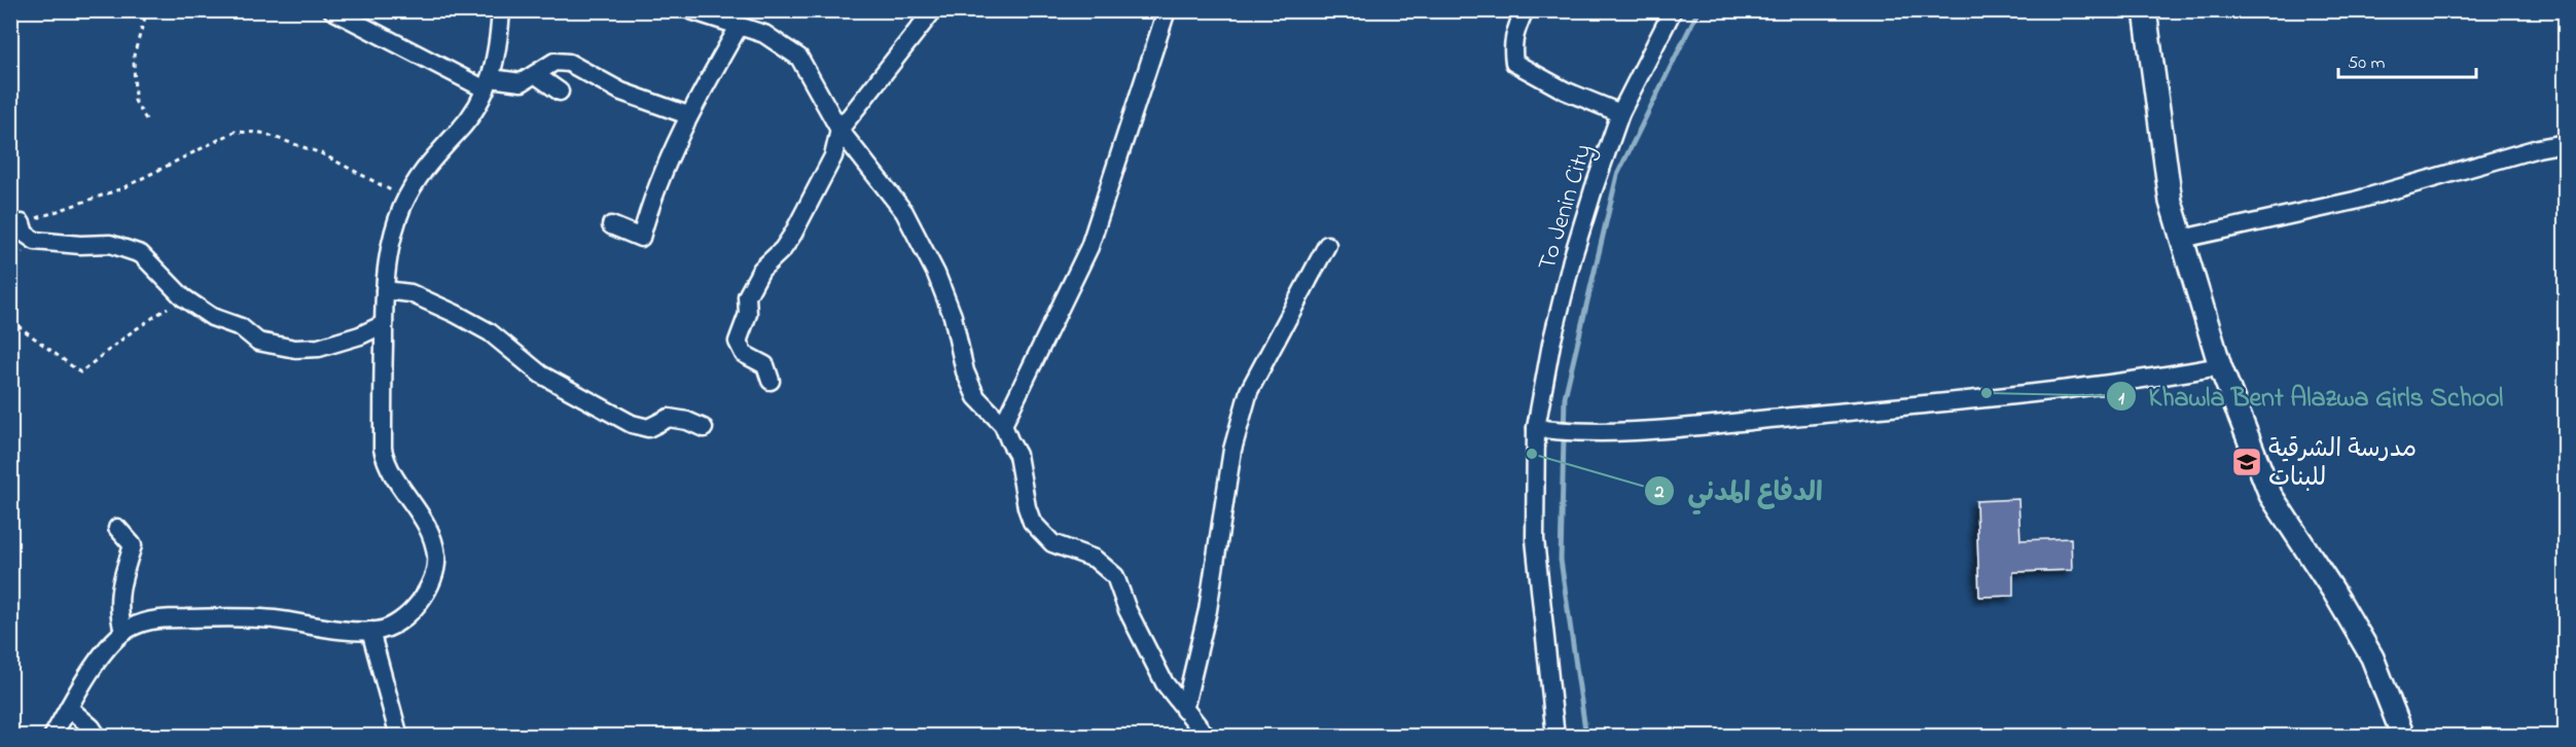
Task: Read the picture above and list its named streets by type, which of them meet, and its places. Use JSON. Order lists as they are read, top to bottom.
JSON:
{
  "streets": {
    "street": ["To Jenin City"]
  },
  "places": {
    "other": ["Khawla Bent Alazwa Girls School", "الدفاع المدني"],
    "school or university": ["مدرسة الشرقية للبنات"]
  },
  "scale_bar": "50 m"
}
